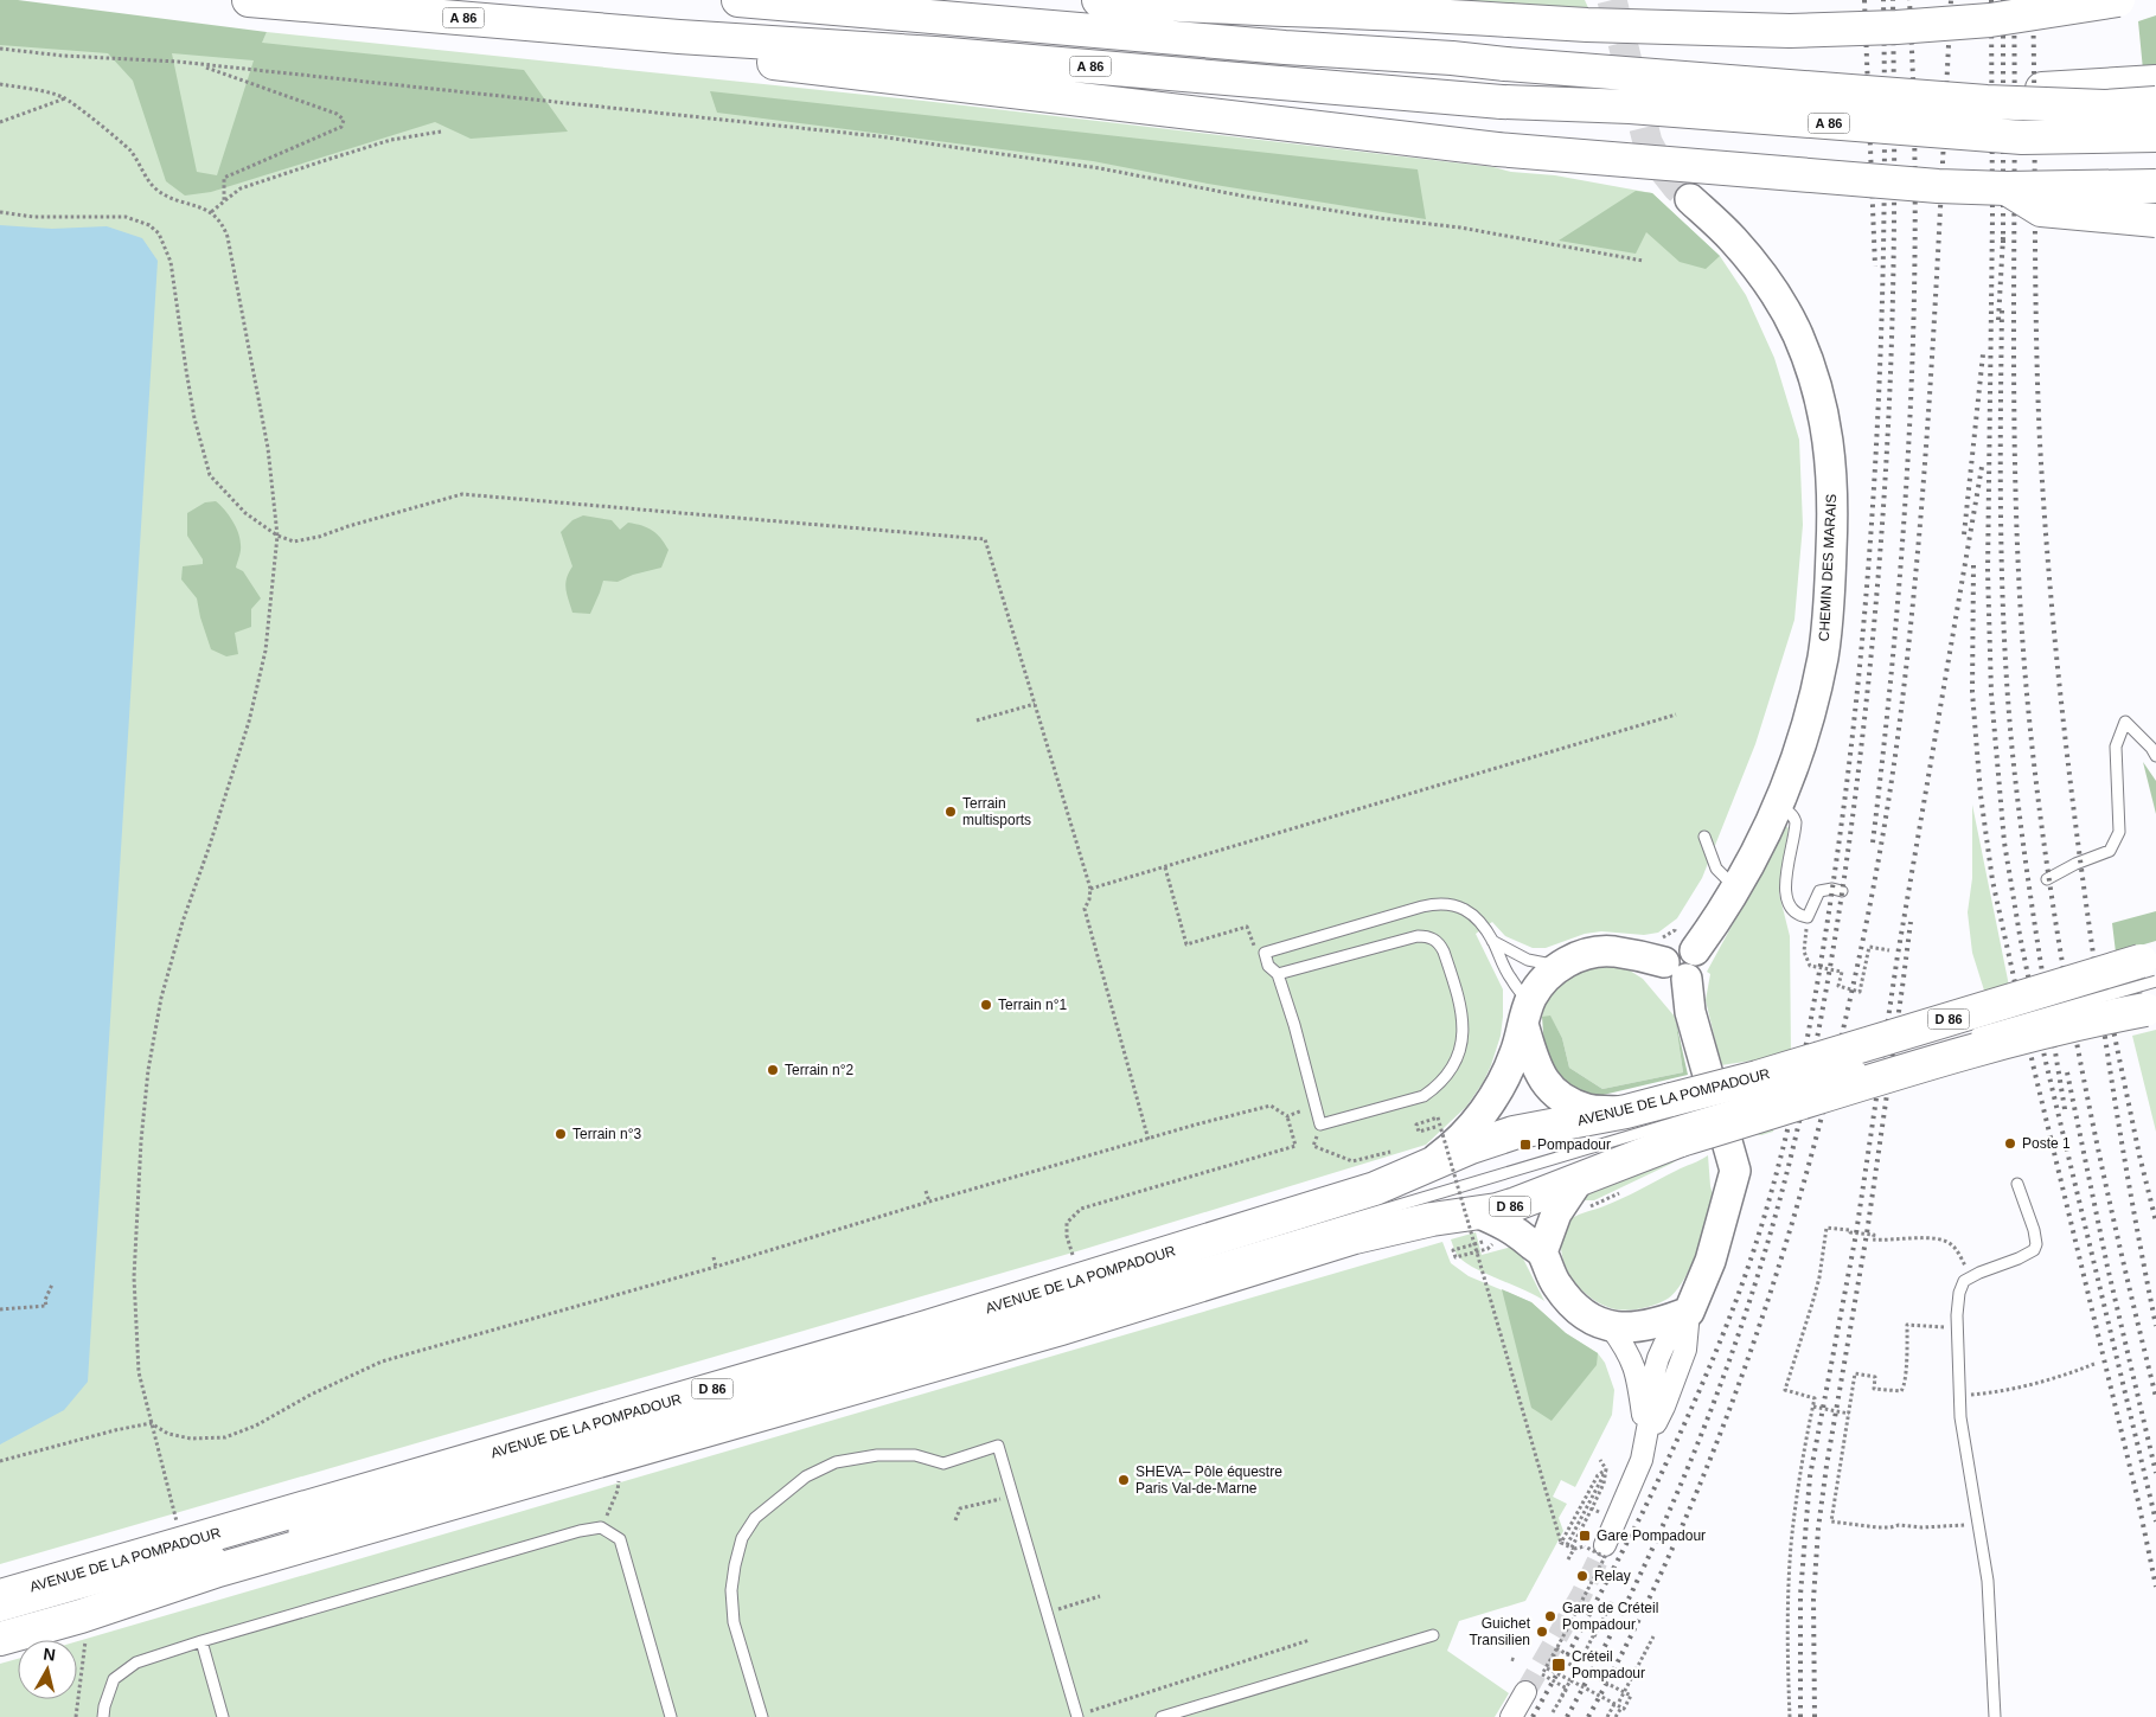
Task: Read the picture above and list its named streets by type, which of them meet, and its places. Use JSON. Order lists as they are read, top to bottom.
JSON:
{
  "streets": {
    "main road": ["A 86", "D 86", "AVENUE DE LA POMPADOUR"],
    "street": ["CHEMIN DES MARAIS"]
  },
  "places": {
    "other": [
      "Terrain multisports",
      "Terrain n°1",
      "Terrain n°2",
      "Terrain n°3",
      "Poste 1",
      "SHEVA– Pôle équestre Paris Val-de-Marne",
      "Relay",
      "Gare de Créteil Pompadour",
      "Guichet Transilien"
    ],
    "transit": ["Pompadour", "Gare Pompadour", "Créteil Pompadour"]
  },
  "north": "top"
}
